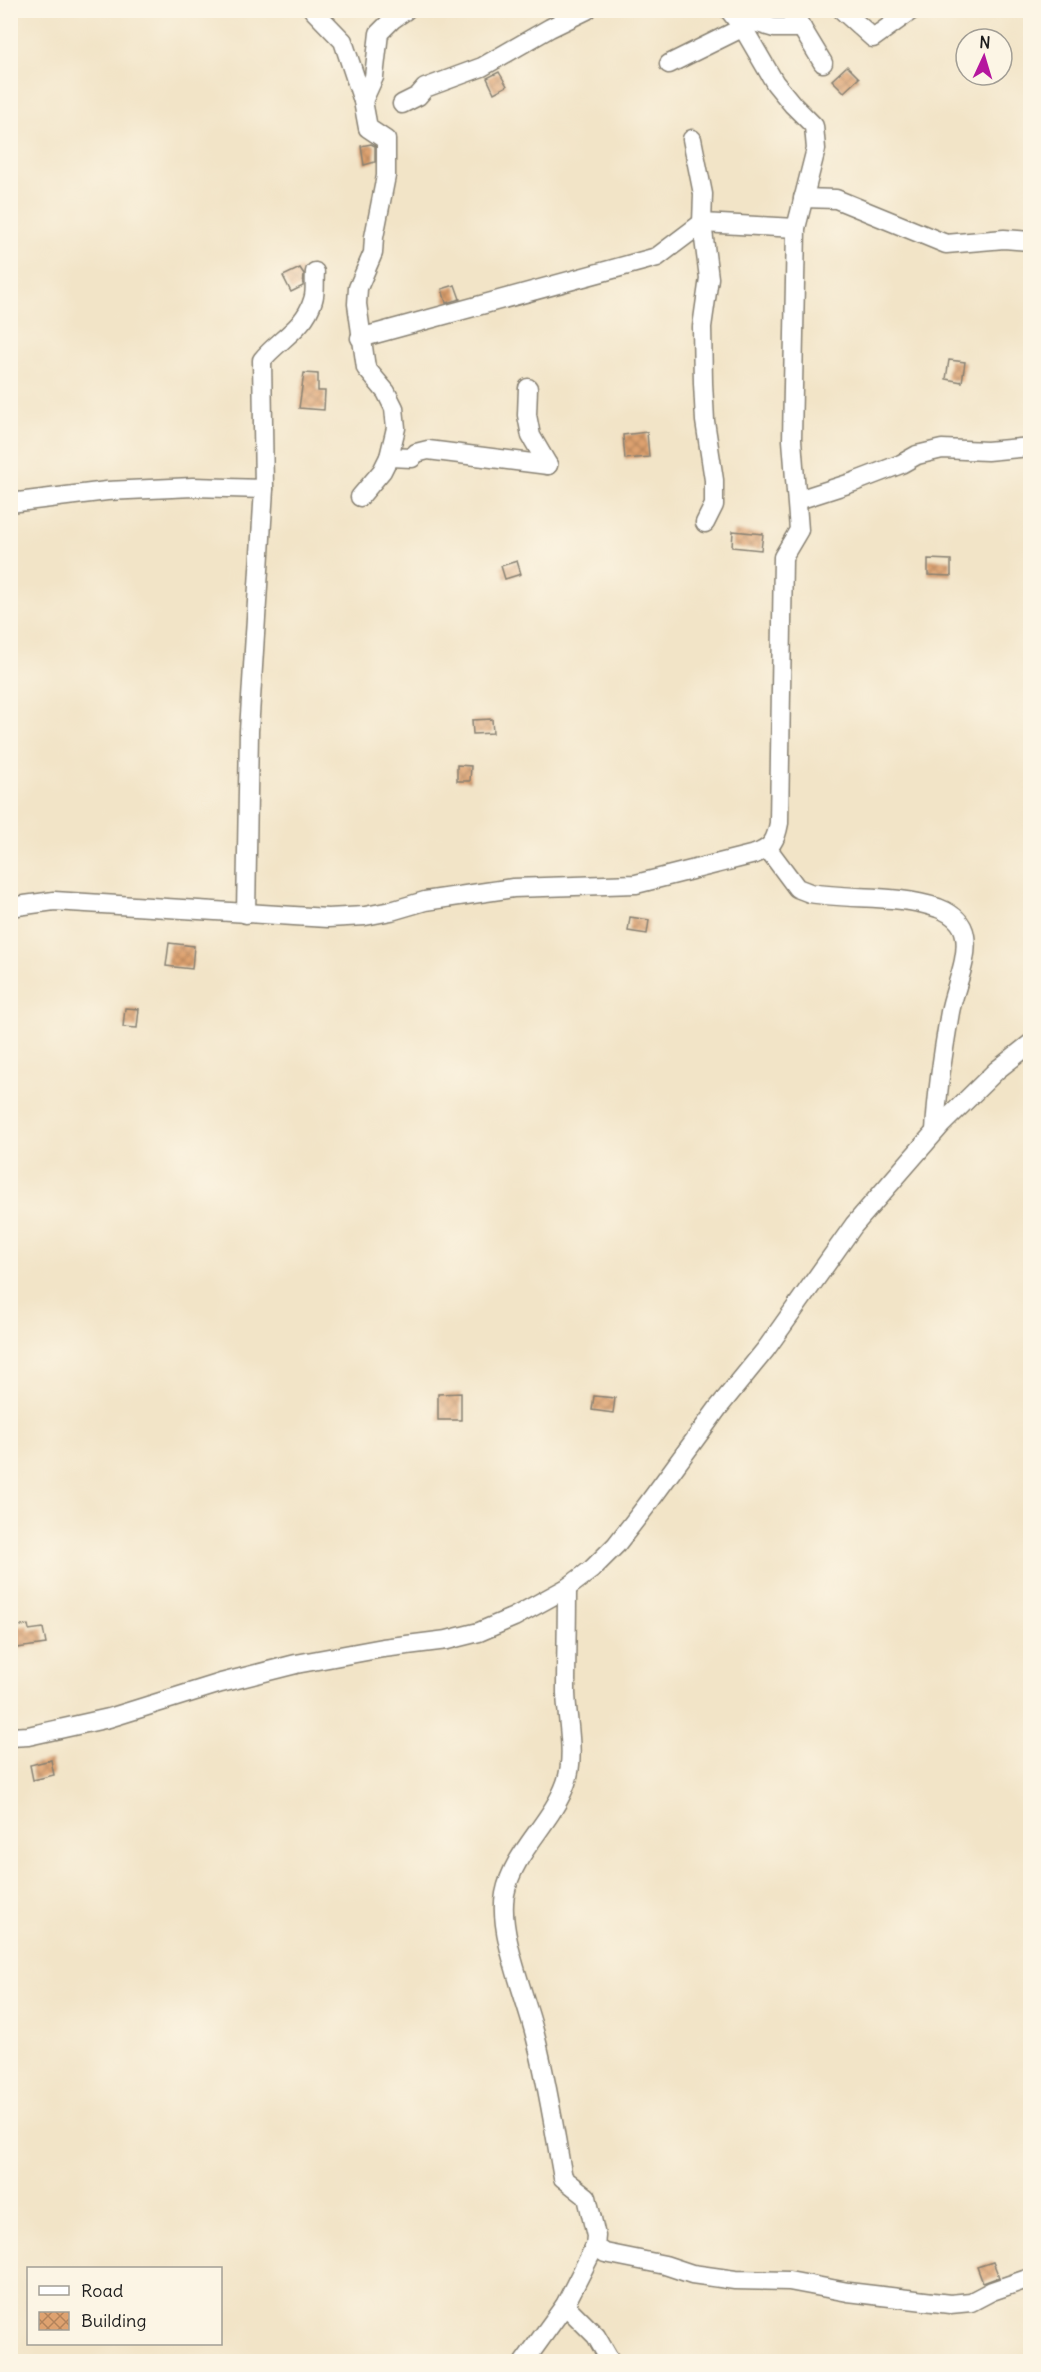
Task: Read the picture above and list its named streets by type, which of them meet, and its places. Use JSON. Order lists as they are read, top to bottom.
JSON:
{
  "legend": ["Road", "Building"],
  "north": "top"
}
